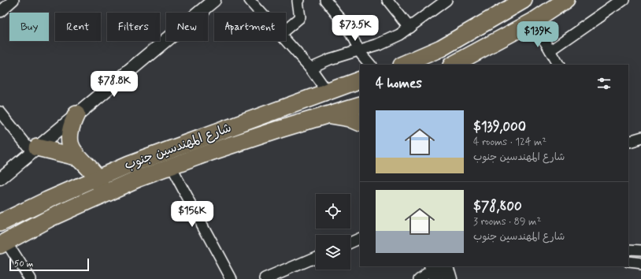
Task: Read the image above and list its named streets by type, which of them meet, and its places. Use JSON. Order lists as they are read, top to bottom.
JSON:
{
  "streets": {
    "highway": ["شارع المهندسين جنوب"]
  },
  "scale_bar": "50 m",
  "page": {
    "chip": [
      "Buy",
      "Rent",
      "Filters",
      "New",
      "Apartment"
    ],
    "price": [
      "$73.5K",
      "$139K",
      "$78.8K",
      "$156K"
    ],
    "heading": "4 homes",
    "list": [
      {
        "name": "$139,000",
        "note": "4 rooms · 124 m² · شارع المهندسين جنوب"
      },
      {
        "name": "$78,800",
        "note": "3 rooms · 89 m² · شارع المهندسين جنوب"
      }
    ],
    "scale": "50 m"
  }
}
